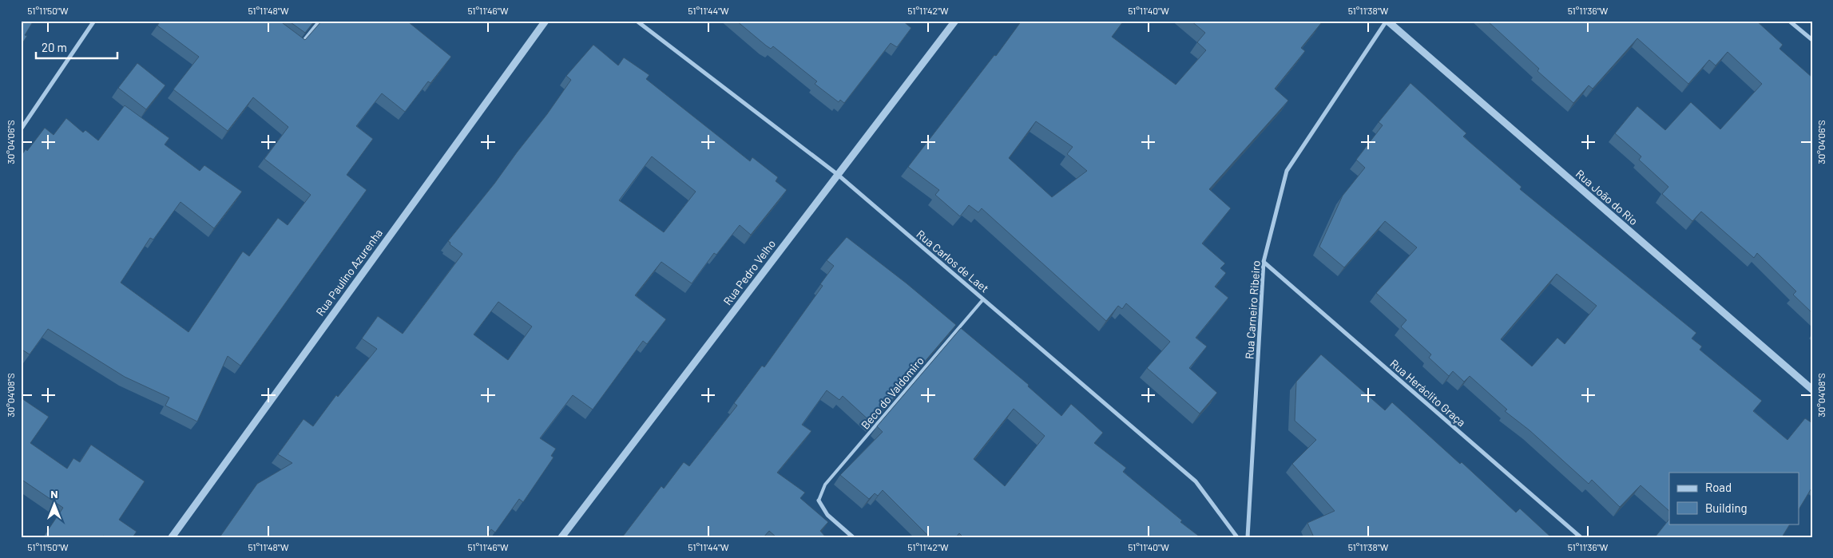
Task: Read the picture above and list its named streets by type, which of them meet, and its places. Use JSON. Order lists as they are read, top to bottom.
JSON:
{
  "streets": {
    "street": [
      "Rua João do Rio",
      "Rua Carlos de Laet",
      "Rua Paulino Azurenha",
      "Rua Pedro Velho",
      "Rua Carneiro Ribeiro",
      "Rua Heráclito Graça"
    ],
    "lane": ["Beco do Valdomiro"]
  },
  "crossings": [
    ["Rua João do Rio", "Rua Carneiro Ribeiro"],
    ["Rua Carlos de Laet", "Rua Pedro Velho"],
    ["Rua Carlos de Laet", "Beco do Valdomiro"],
    ["Rua Carneiro Ribeiro", "Rua Heráclito Graça"]
  ],
  "legend": ["Road", "Building"],
  "scale_bar": "20 m",
  "north": "top",
  "coordinates": [
    "51°11'50\"W",
    "51°11'48\"W",
    "51°11'46\"W",
    "51°11'44\"W",
    "51°11'42\"W",
    "51°11'40\"W",
    "51°11'38\"W",
    "51°11'36\"W",
    "30°04'06\"S",
    "30°04'08\"S"
  ]
}
